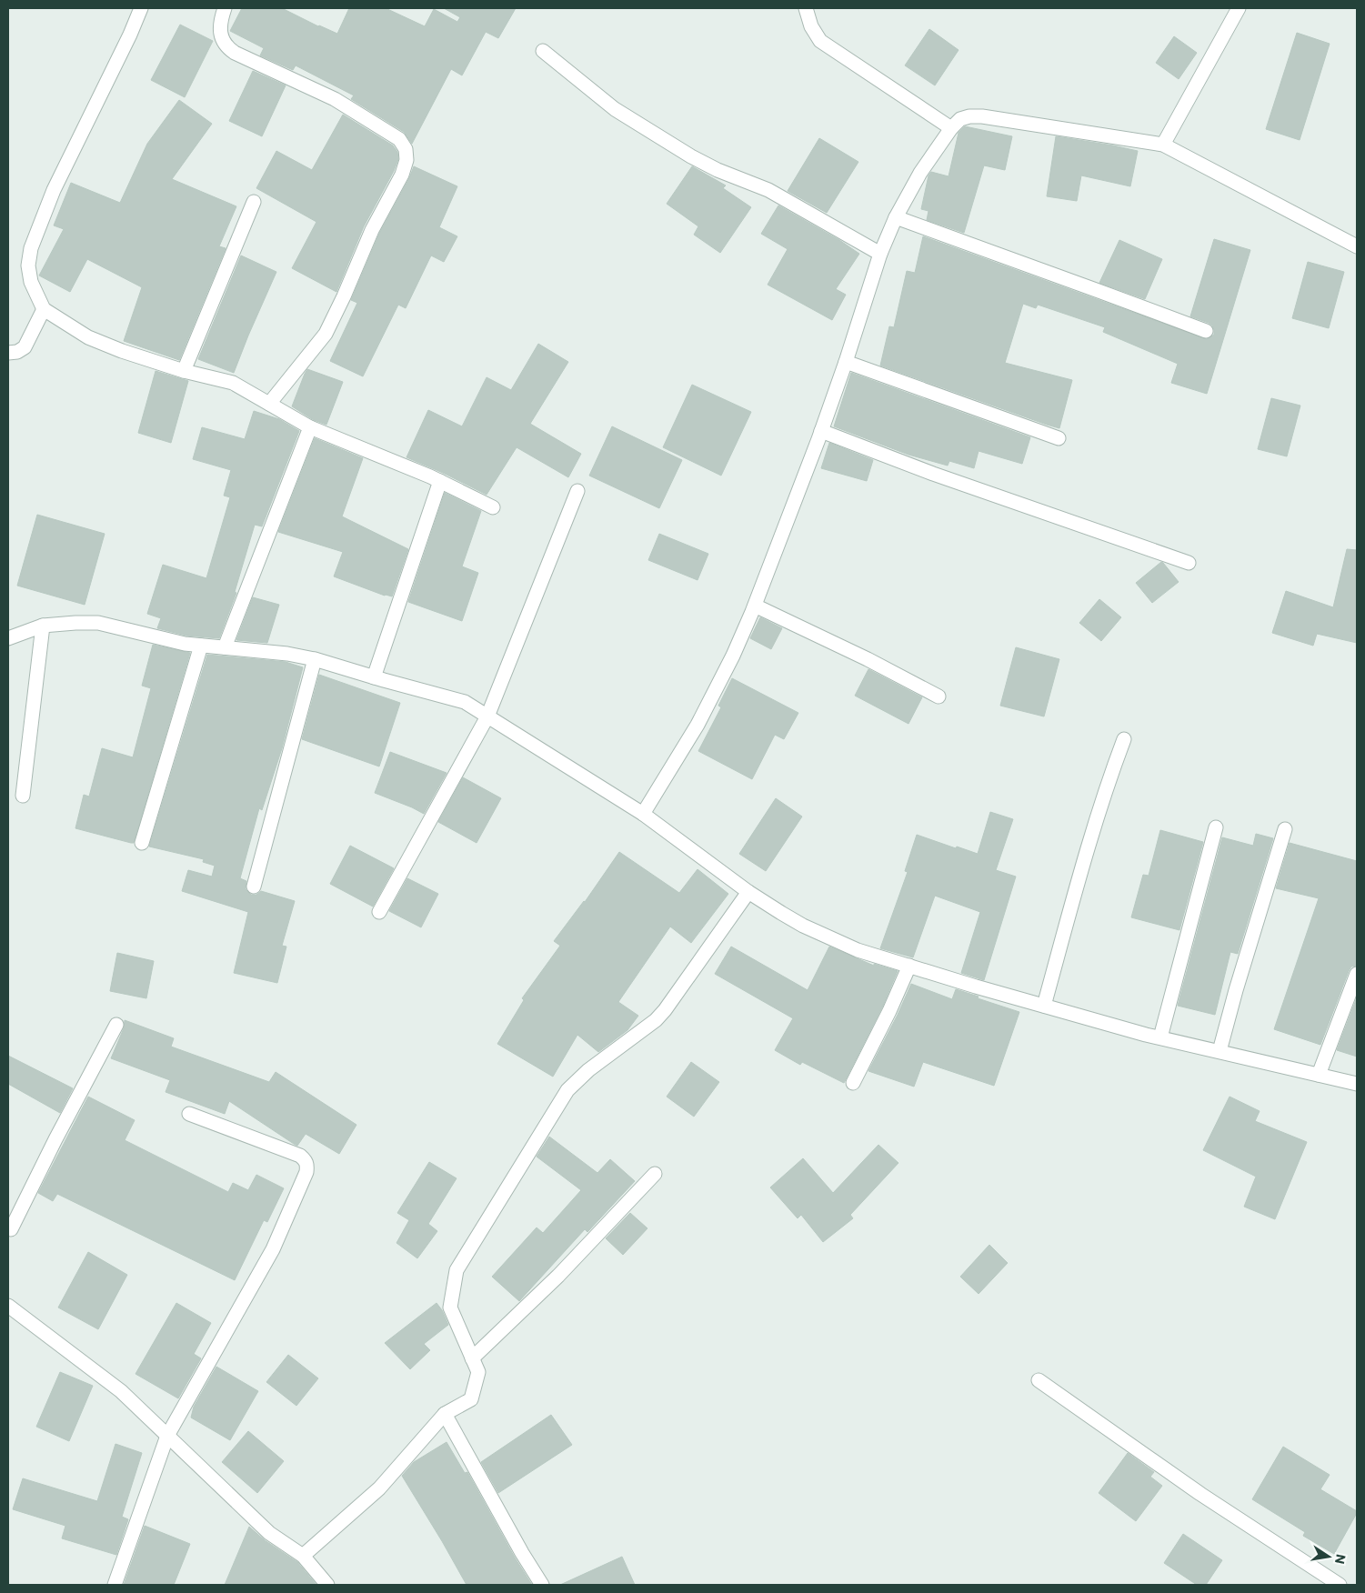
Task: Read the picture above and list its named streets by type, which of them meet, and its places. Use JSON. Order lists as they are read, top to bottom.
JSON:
{
  "north": "right"
}
